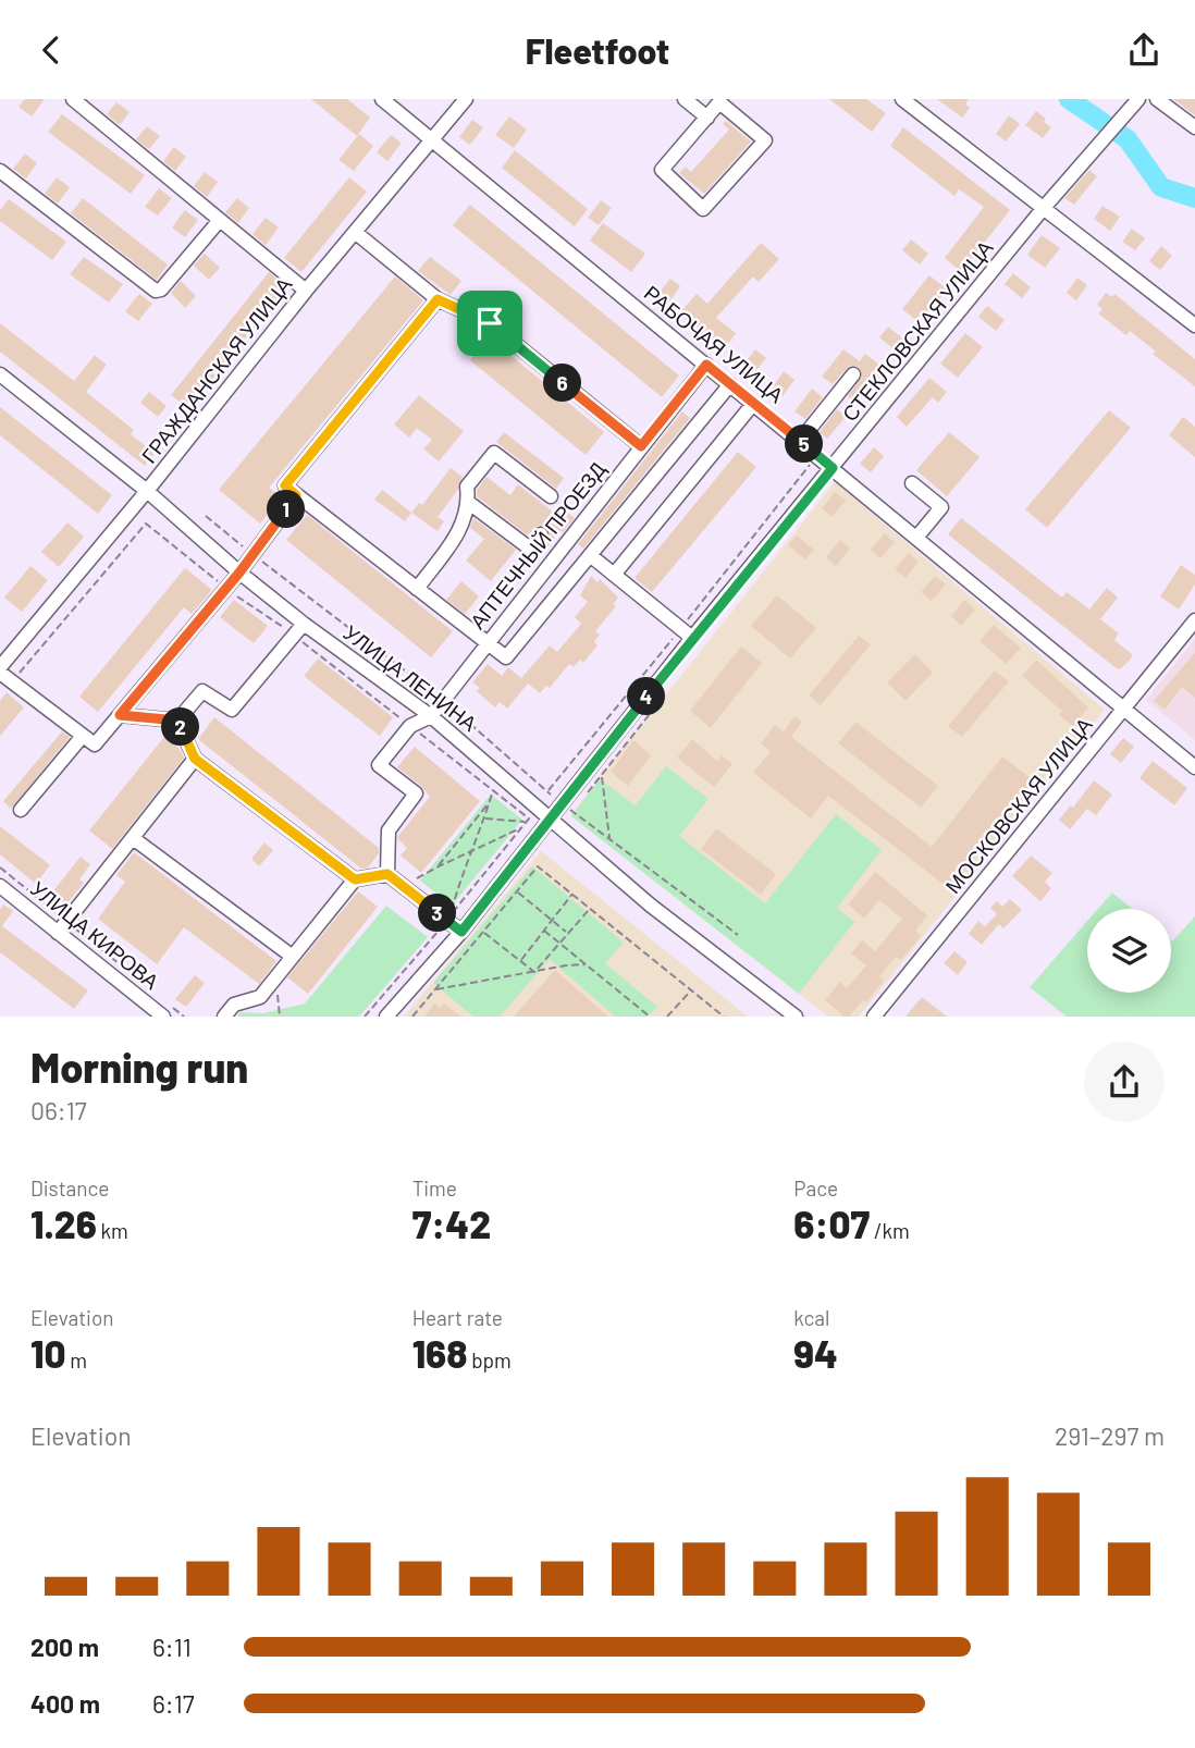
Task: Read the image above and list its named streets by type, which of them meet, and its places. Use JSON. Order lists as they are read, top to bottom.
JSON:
{
  "streets": {
    "street": [
      "СТЕКЛОВСКАЯ УЛИЦА",
      "РАБОЧАЯ УЛИЦА",
      "ГРАЖДАНСКАЯ УЛИЦА",
      "АПТЕЧНЫЙ ПРОЕЗД",
      "УЛИЦА ЛЕНИНА",
      "МОСКОВСКАЯ УЛИЦА",
      "УЛИЦА КИРОВА"
    ]
  },
  "crossings": [
    ["СТЕКЛОВСКАЯ УЛИЦА", "РАБОЧАЯ УЛИЦА"],
    ["СТЕКЛОВСКАЯ УЛИЦА", "УЛИЦА ЛЕНИНА"],
    ["РАБОЧАЯ УЛИЦА", "ГРАЖДАНСКАЯ УЛИЦА"],
    ["РАБОЧАЯ УЛИЦА", "АПТЕЧНЫЙ ПРОЕЗД"],
    ["РАБОЧАЯ УЛИЦА", "МОСКОВСКАЯ УЛИЦА"],
    ["ГРАЖДАНСКАЯ УЛИЦА", "УЛИЦА ЛЕНИНА"],
    ["АПТЕЧНЫЙ ПРОЕЗД", "УЛИЦА ЛЕНИНА"]
  ],
  "page": {
    "header": "Fleetfoot",
    "pins": [
      "6",
      "5",
      "1",
      "4",
      "2",
      "3"
    ],
    "heading": ["Morning run", "06:17"],
    "stats": [
      ["Distance", "1.26 km"],
      ["Time", "7:42"],
      ["Pace", "6:07 /km"],
      ["Elevation", "10 m"],
      ["Heart rate", "168 bpm"],
      ["kcal", "94"]
    ],
    "chart": ["Elevation", "291–297 m"],
    "list": [
      {
        "name": "200 m",
        "note": "6:11"
      },
      {
        "name": "400 m",
        "note": "6:17"
      }
    ]
  }
}
